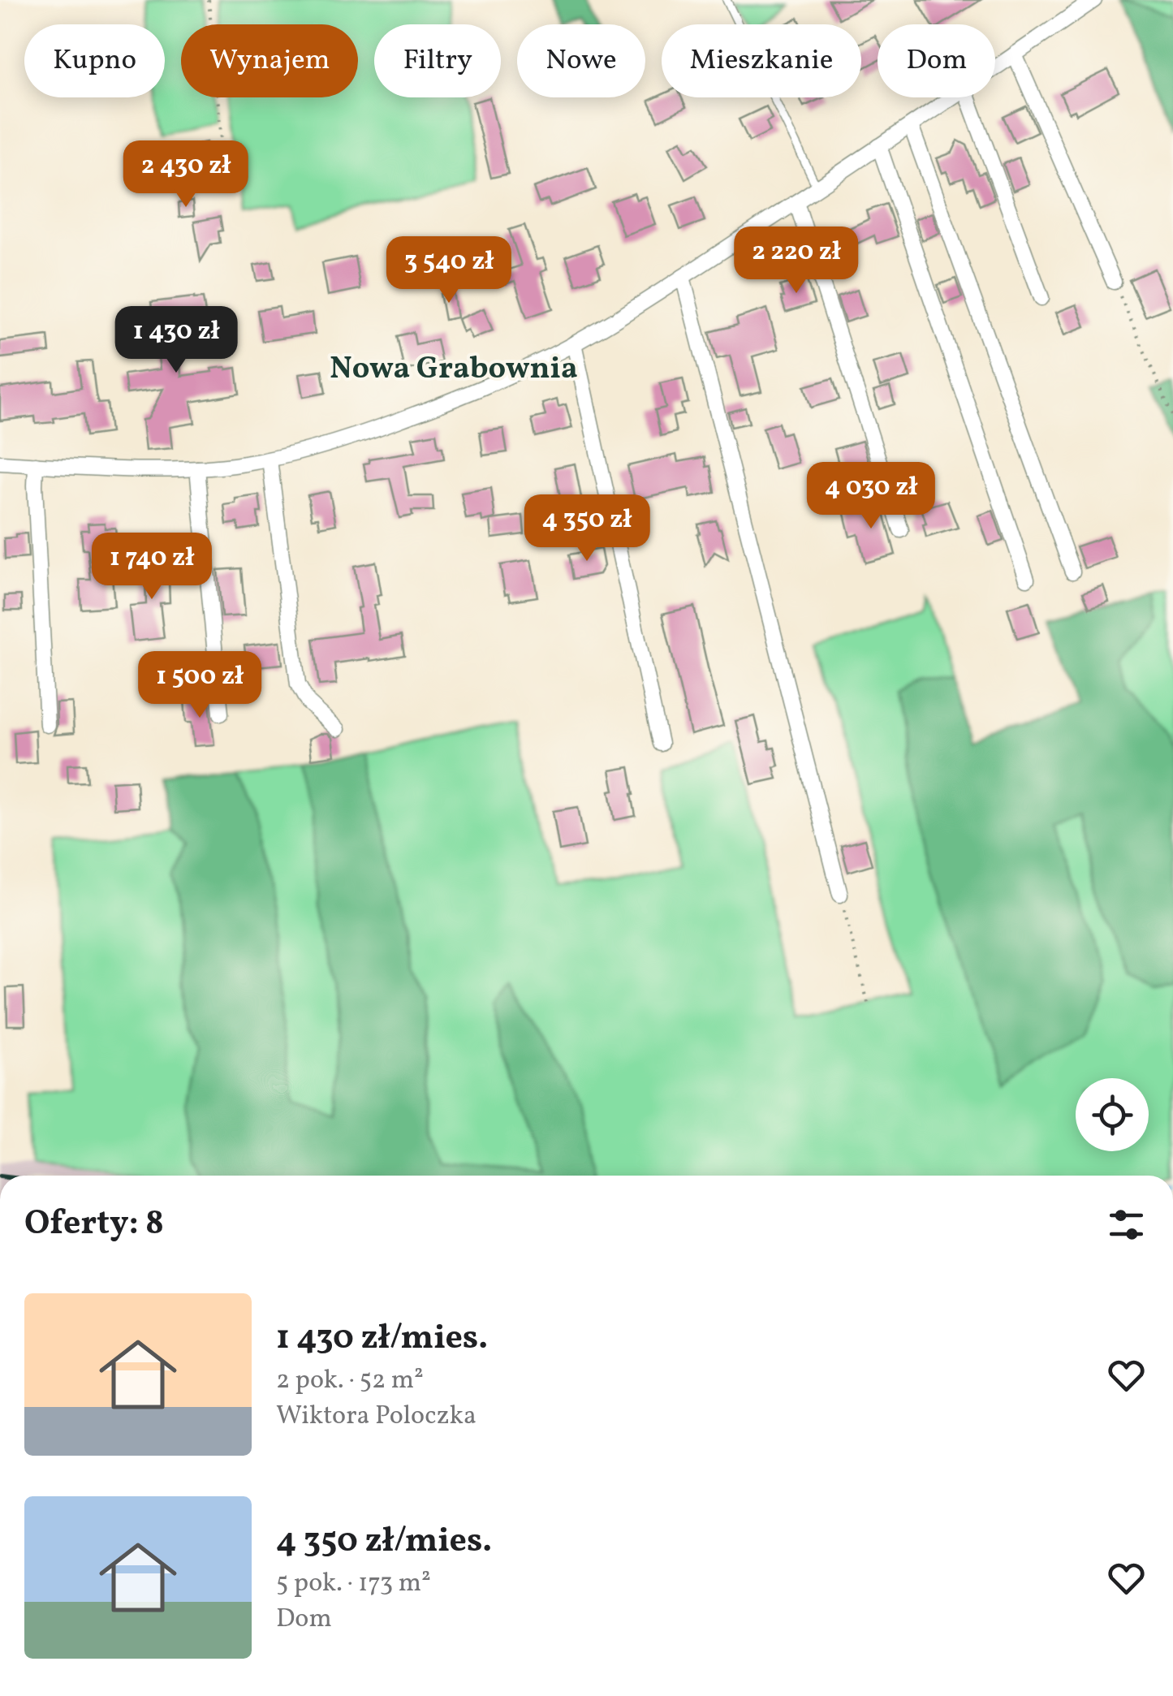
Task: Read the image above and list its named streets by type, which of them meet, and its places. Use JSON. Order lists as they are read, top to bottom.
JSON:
{
  "districts": ["Nowa Grabownia"],
  "page": {
    "chip": [
      "Kupno",
      "Wynajem",
      "Filtry",
      "Nowe",
      "Mieszkanie",
      "Dom"
    ],
    "price": [
      "2 430 zł",
      "2 220 zł",
      "3 540 zł",
      "1 430 zł",
      "4 030 zł",
      "4 350 zł",
      "1 740 zł",
      "1 500 zł"
    ],
    "heading": "Oferty: 8",
    "list": [
      {
        "name": "1 430 zł/mies.",
        "note": "2 pok. · 52 m² · Wiktora Poloczka"
      },
      {
        "name": "4 350 zł/mies.",
        "note": "5 pok. · 173 m² · Dom"
      }
    ]
  }
}
